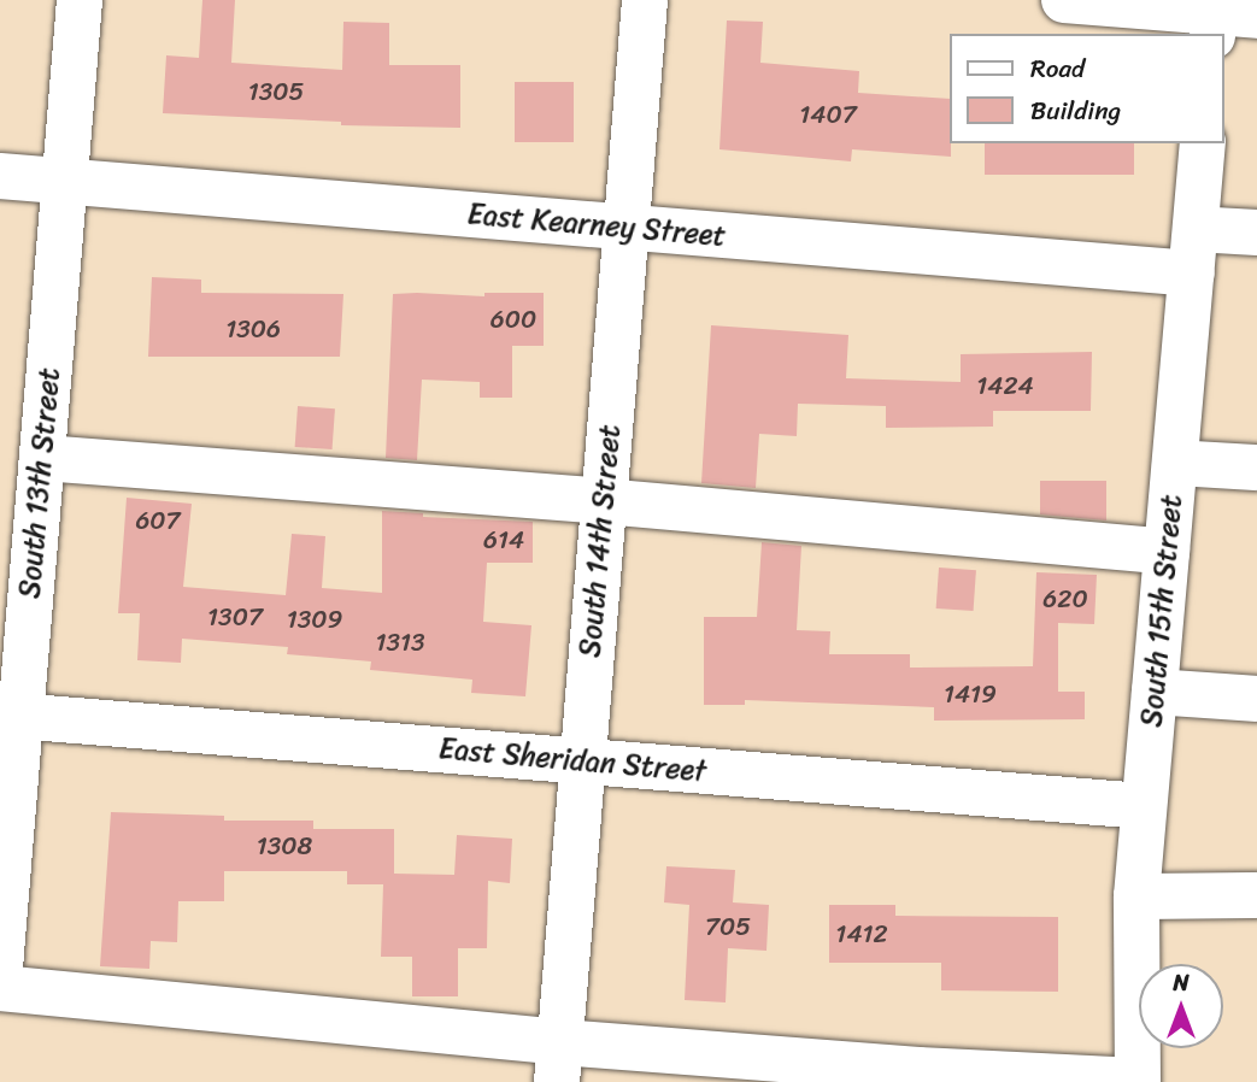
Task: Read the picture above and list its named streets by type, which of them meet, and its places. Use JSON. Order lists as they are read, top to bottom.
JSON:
{
  "streets": {
    "street": [
      "East Kearney Street",
      "South 13th Street",
      "South 14th Street",
      "South 15th Street",
      "East Sheridan Street"
    ]
  },
  "crossings": [
    ["East Kearney Street", "South 13th Street"],
    ["East Kearney Street", "South 14th Street"],
    ["East Kearney Street", "South 15th Street"],
    ["South 13th Street", "East Sheridan Street"],
    ["South 14th Street", "East Sheridan Street"],
    ["South 15th Street", "East Sheridan Street"]
  ],
  "house_numbers": [
    "1305",
    "1407",
    "600",
    "1306",
    "1424",
    "607",
    "614",
    "620",
    "1307",
    "1309",
    "1313",
    "1419",
    "1308",
    "705",
    "1412"
  ],
  "legend": ["Road", "Building"],
  "north": "top"
}
